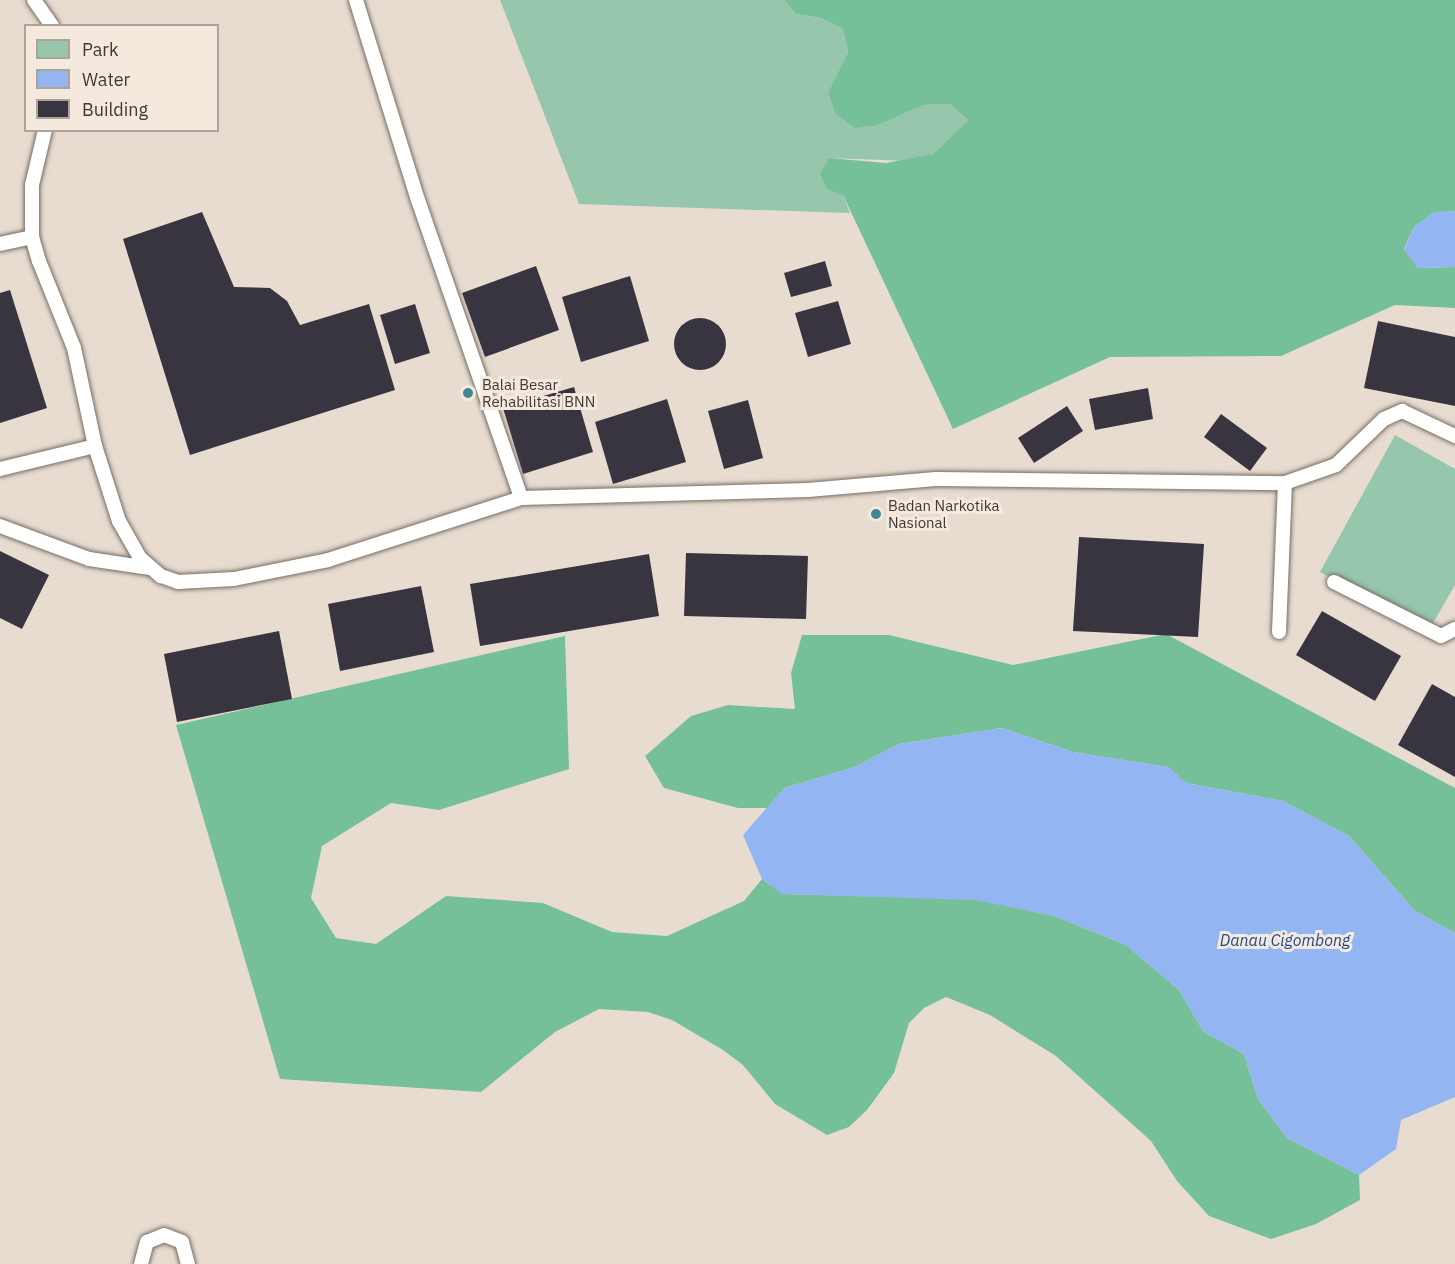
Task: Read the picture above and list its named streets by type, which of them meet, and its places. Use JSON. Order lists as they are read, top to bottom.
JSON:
{
  "water": ["Danau Cigombong"],
  "places": ["Balai Besar Rehabilitasi BNN", "Badan Narkotika Nasional"],
  "legend": ["Park", "Water", "Building"]
}
